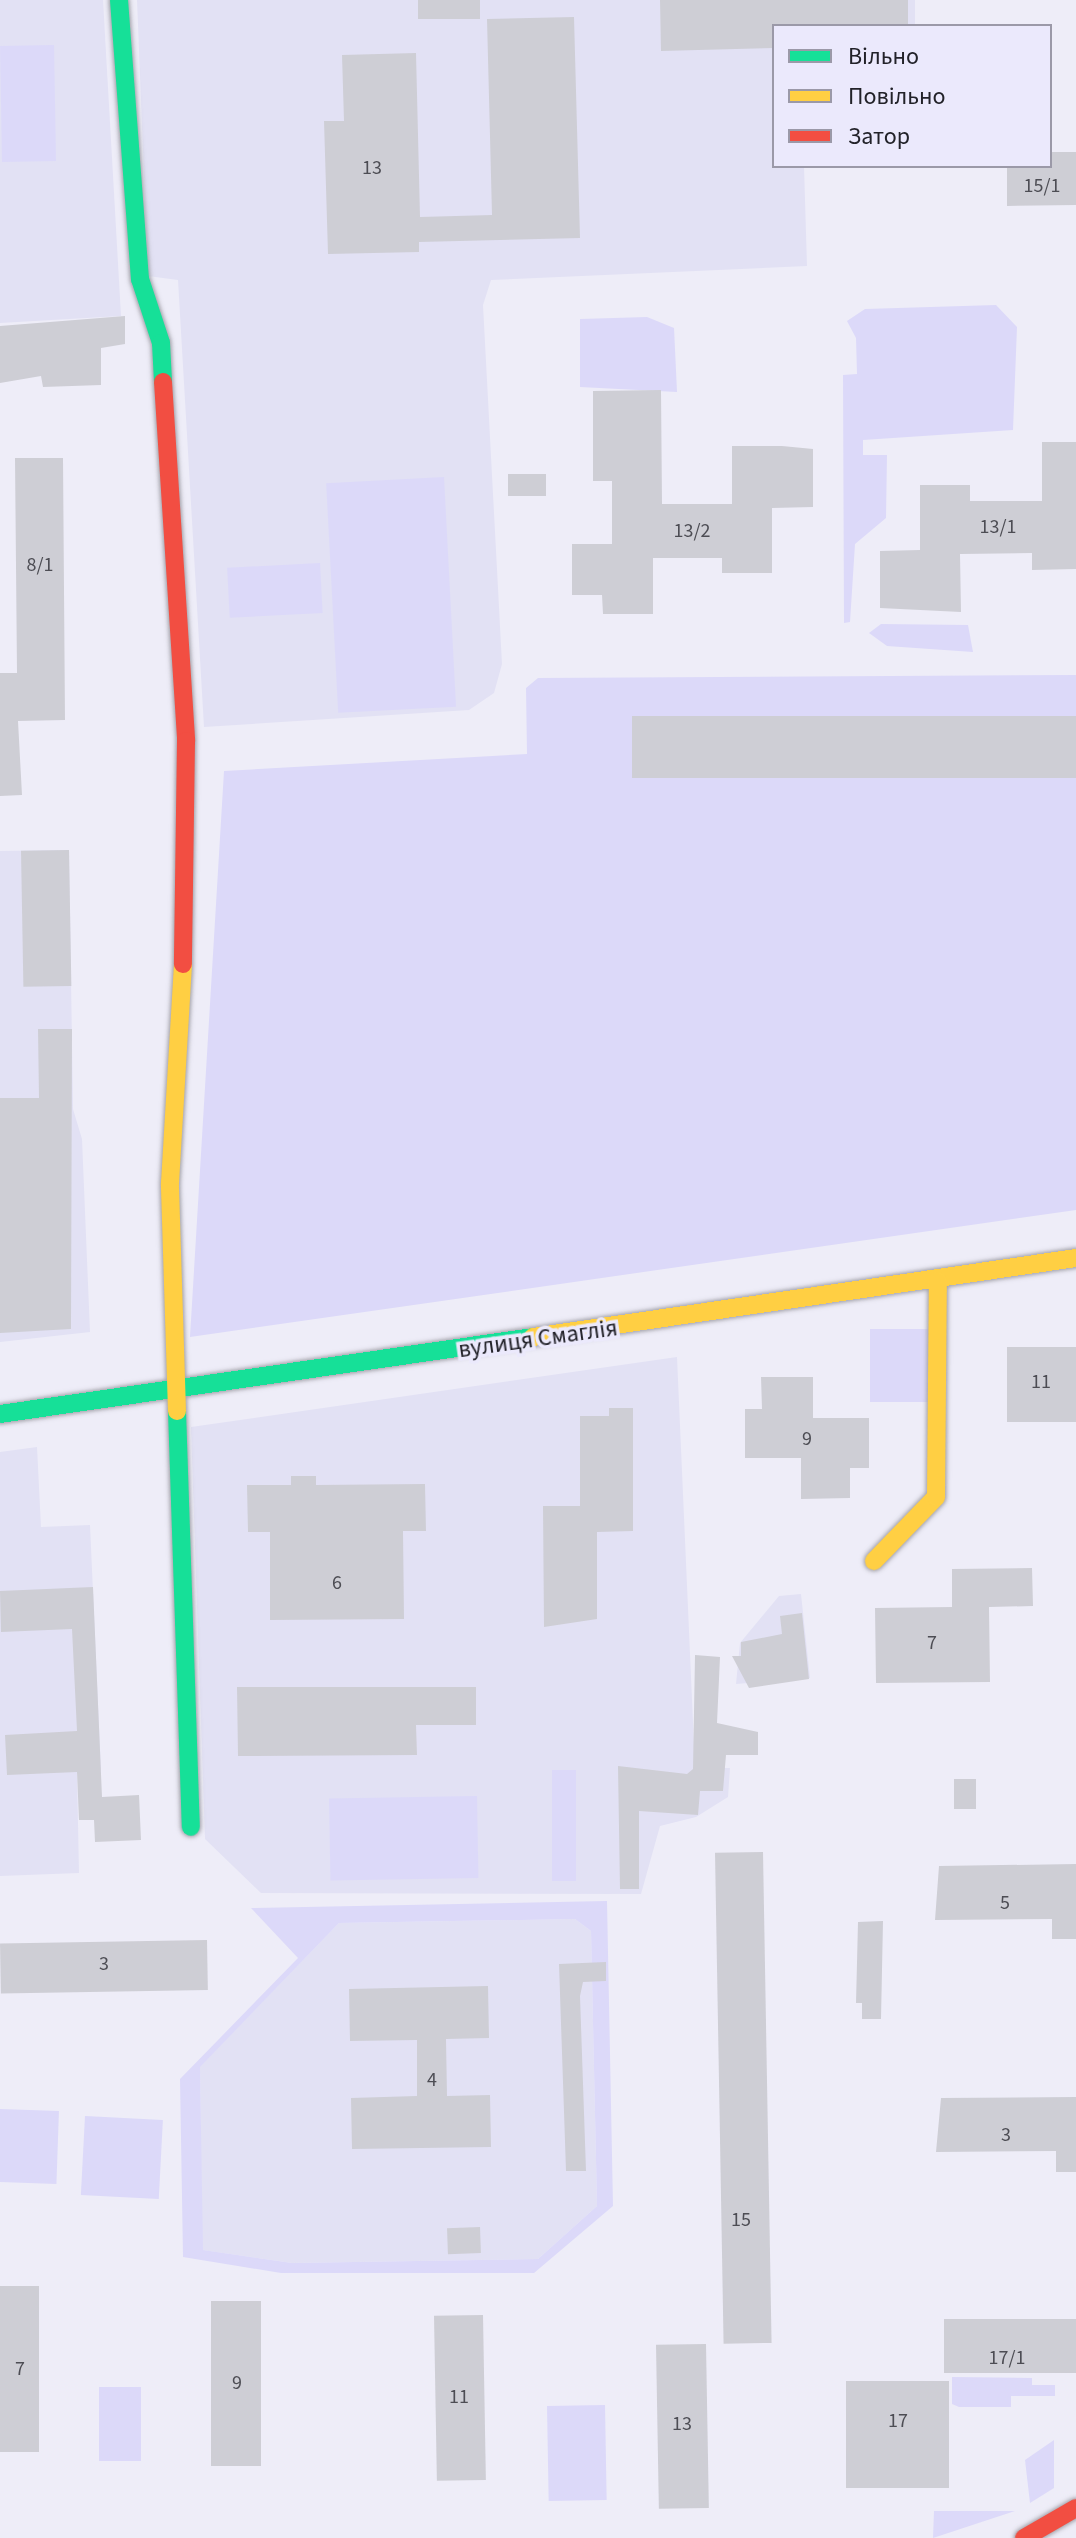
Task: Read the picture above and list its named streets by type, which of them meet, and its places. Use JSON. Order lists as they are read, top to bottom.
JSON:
{
  "streets": {
    "street": ["вулиця Смаглія"]
  },
  "house_numbers": [
    "13",
    "15/1",
    "13/1",
    "13/2",
    "8/1",
    "11",
    "9",
    "6",
    "7",
    "5",
    "3",
    "4",
    "3",
    "15",
    "17/1",
    "7",
    "9",
    "11",
    "17",
    "13"
  ],
  "legend": ["Вільно", "Повільно", "Затор"]
}
